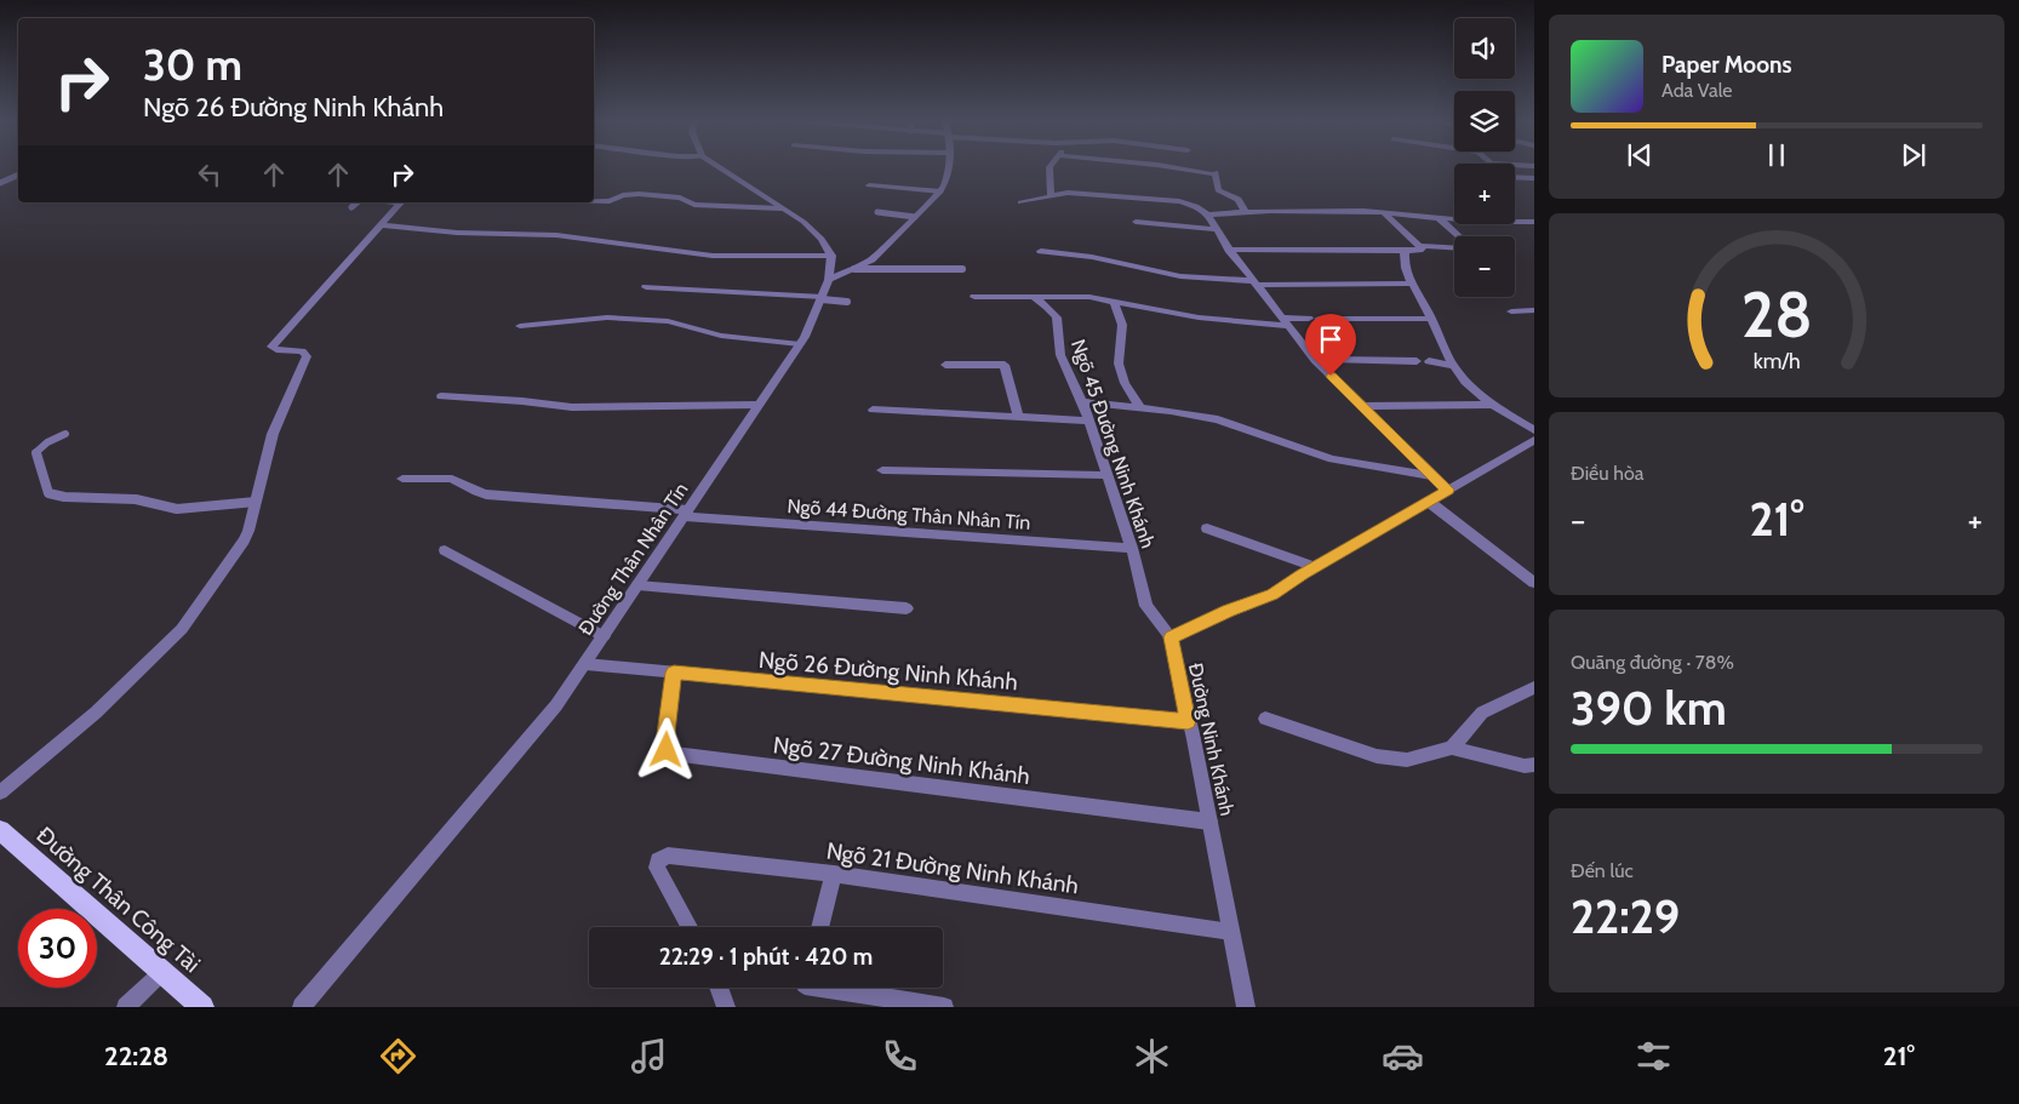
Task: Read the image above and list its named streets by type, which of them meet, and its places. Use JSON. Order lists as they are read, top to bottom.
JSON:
{
  "streets": {
    "main road": ["Đường Thân Công Tài"],
    "street": [
      "Ngõ 45 Đường Ninh Khánh",
      "Ngõ 44 Đường Thân Nhân Tín",
      "Đường Thân Nhân Tín",
      "Ngõ 26 Đường Ninh Khánh",
      "Đường Ninh Khánh",
      "Ngõ 27 Đường Ninh Khánh",
      "Ngõ 21 Đường Ninh Khánh"
    ]
  },
  "crossings": [
    ["Ngõ 45 Đường Ninh Khánh", "Ngõ 44 Đường Thân Nhân Tín"],
    ["Ngõ 45 Đường Ninh Khánh", "Đường Ninh Khánh"],
    ["Ngõ 44 Đường Thân Nhân Tín", "Đường Thân Nhân Tín"],
    ["Đường Thân Nhân Tín", "Ngõ 26 Đường Ninh Khánh"],
    ["Ngõ 26 Đường Ninh Khánh", "Đường Ninh Khánh"],
    ["Ngõ 26 Đường Ninh Khánh", "Ngõ 27 Đường Ninh Khánh"],
    ["Đường Ninh Khánh", "Ngõ 27 Đường Ninh Khánh"],
    ["Đường Ninh Khánh", "Ngõ 21 Đường Ninh Khánh"]
  ],
  "page": {
    "map_buttons": ["+", "−"],
    "turn": ["30 m", "Ngõ 26 Đường Ninh Khánh"],
    "song": ["Paper Moons", "Ada Vale"],
    "tile": [
      "Điều hòa",
      ["Quãng đường · 78%", "390 km"],
      ["Đến lúc", "22:29"]
    ],
    "heat": ["−", "21°", "+"],
    "limit": "30",
    "trip": "22:29 · 1 phút · 420 m",
    "tabs": ["22:28", "21°"],
    "gauge": ["28", "km/h"]
  }
}
